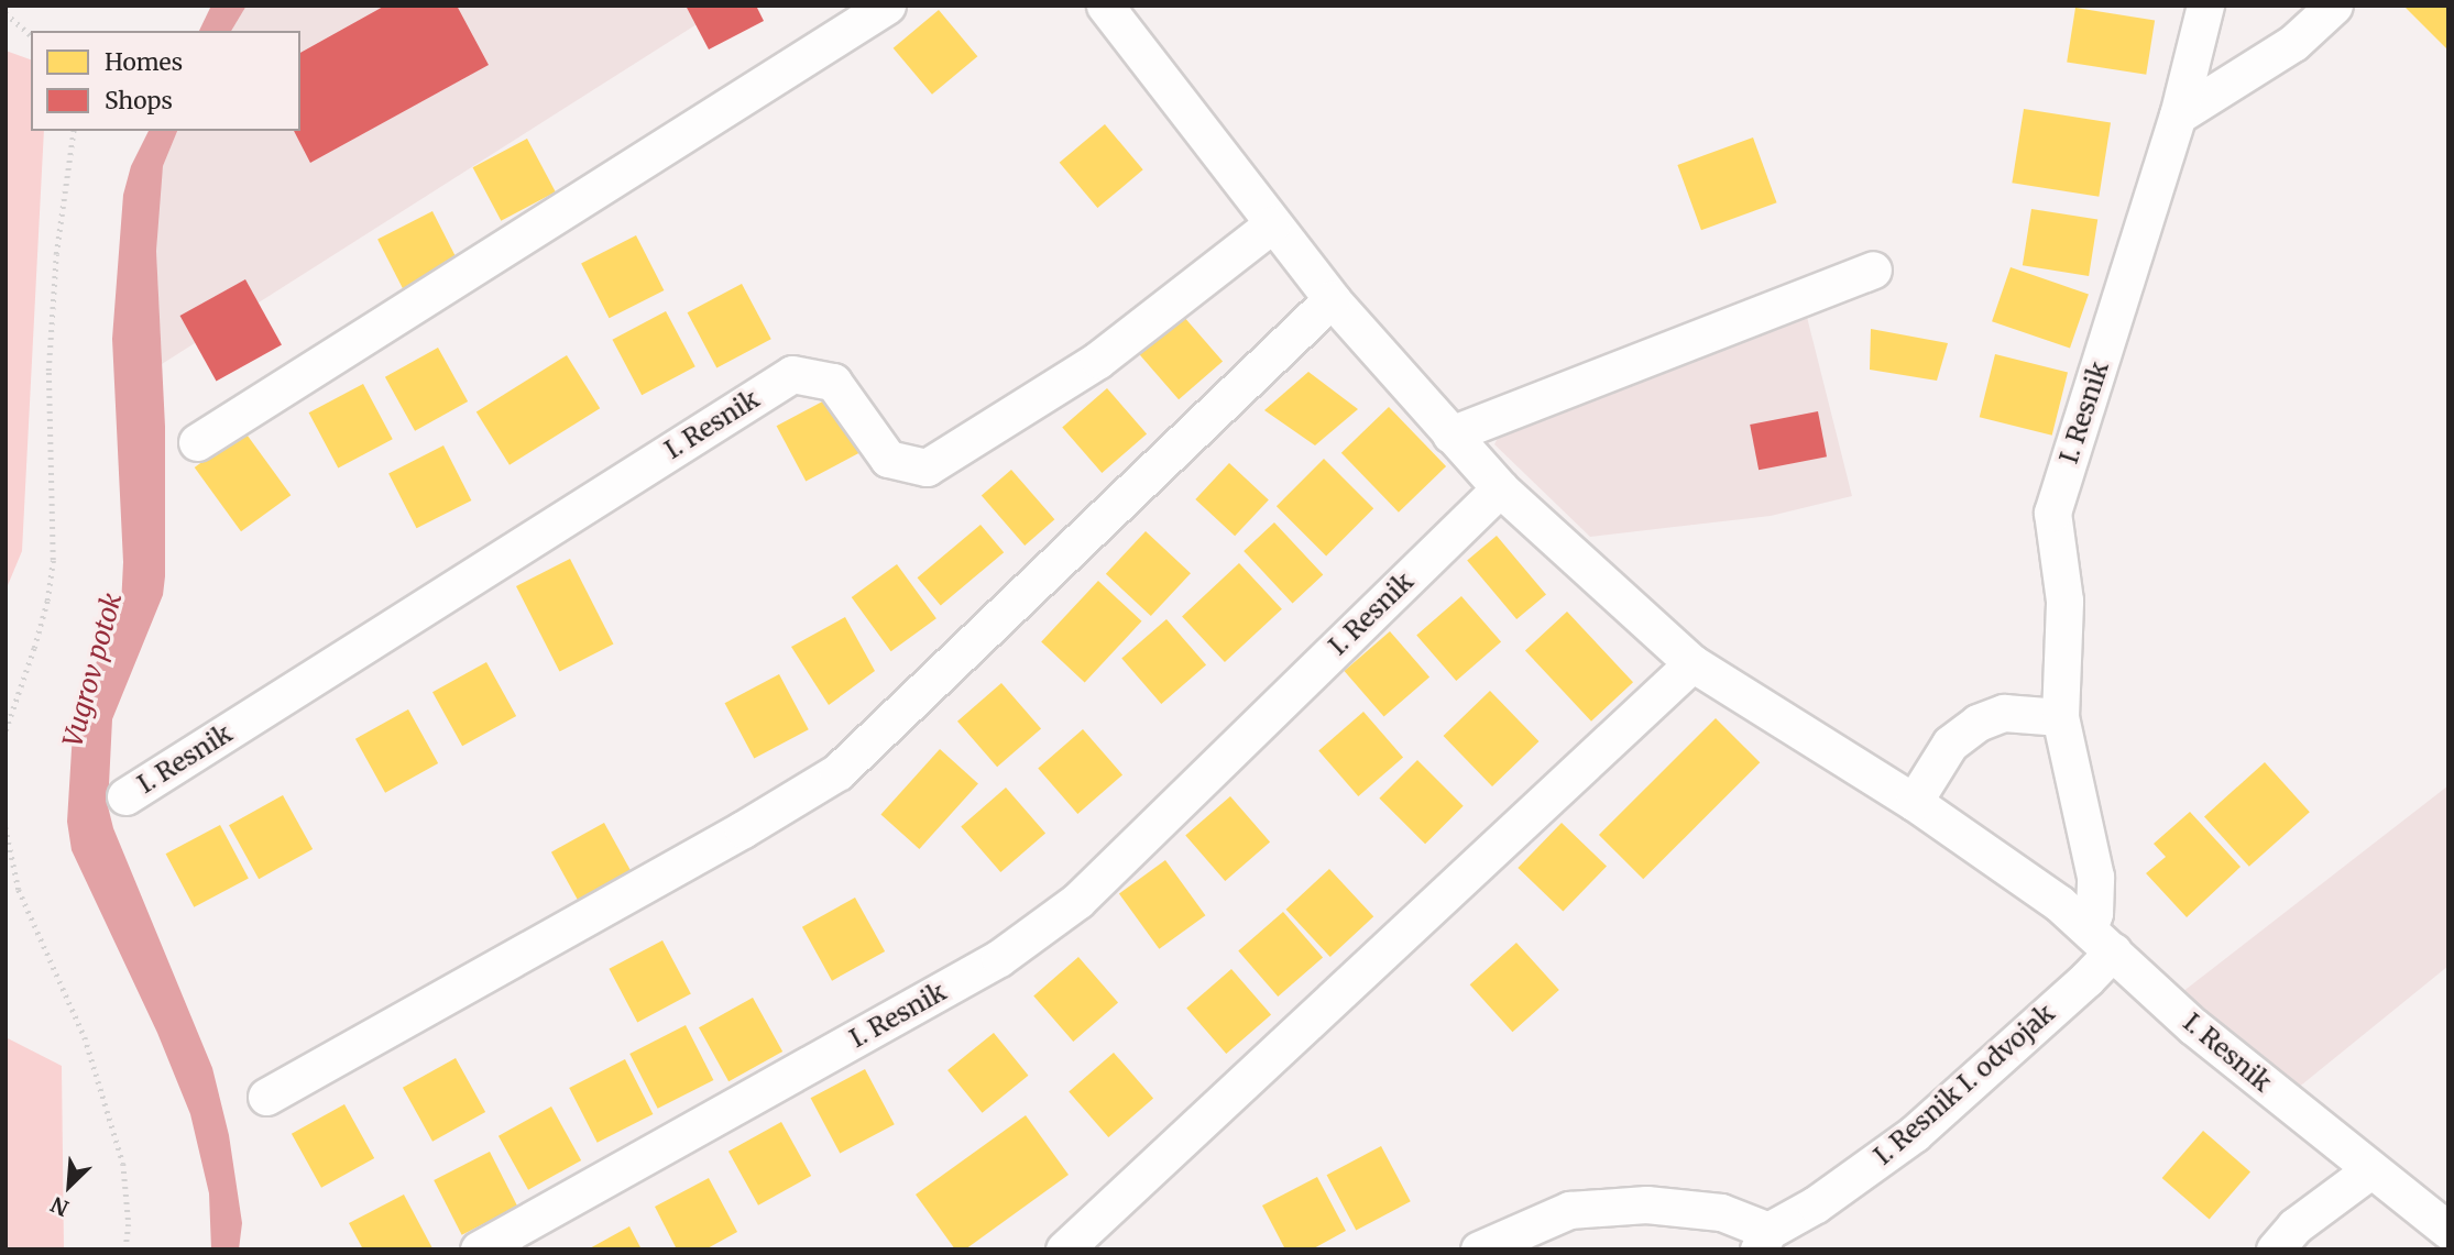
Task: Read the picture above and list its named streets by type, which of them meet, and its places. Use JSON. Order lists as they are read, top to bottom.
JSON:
{
  "streets": {
    "street": ["I. Resnik", "I. Resnik I. odvojak"]
  },
  "crossings": [
    ["I. Resnik", "I. Resnik I. odvojak"]
  ],
  "water": ["Vugrov potok"],
  "legend": ["Homes", "Shops"],
  "north": "bottom left"
}
